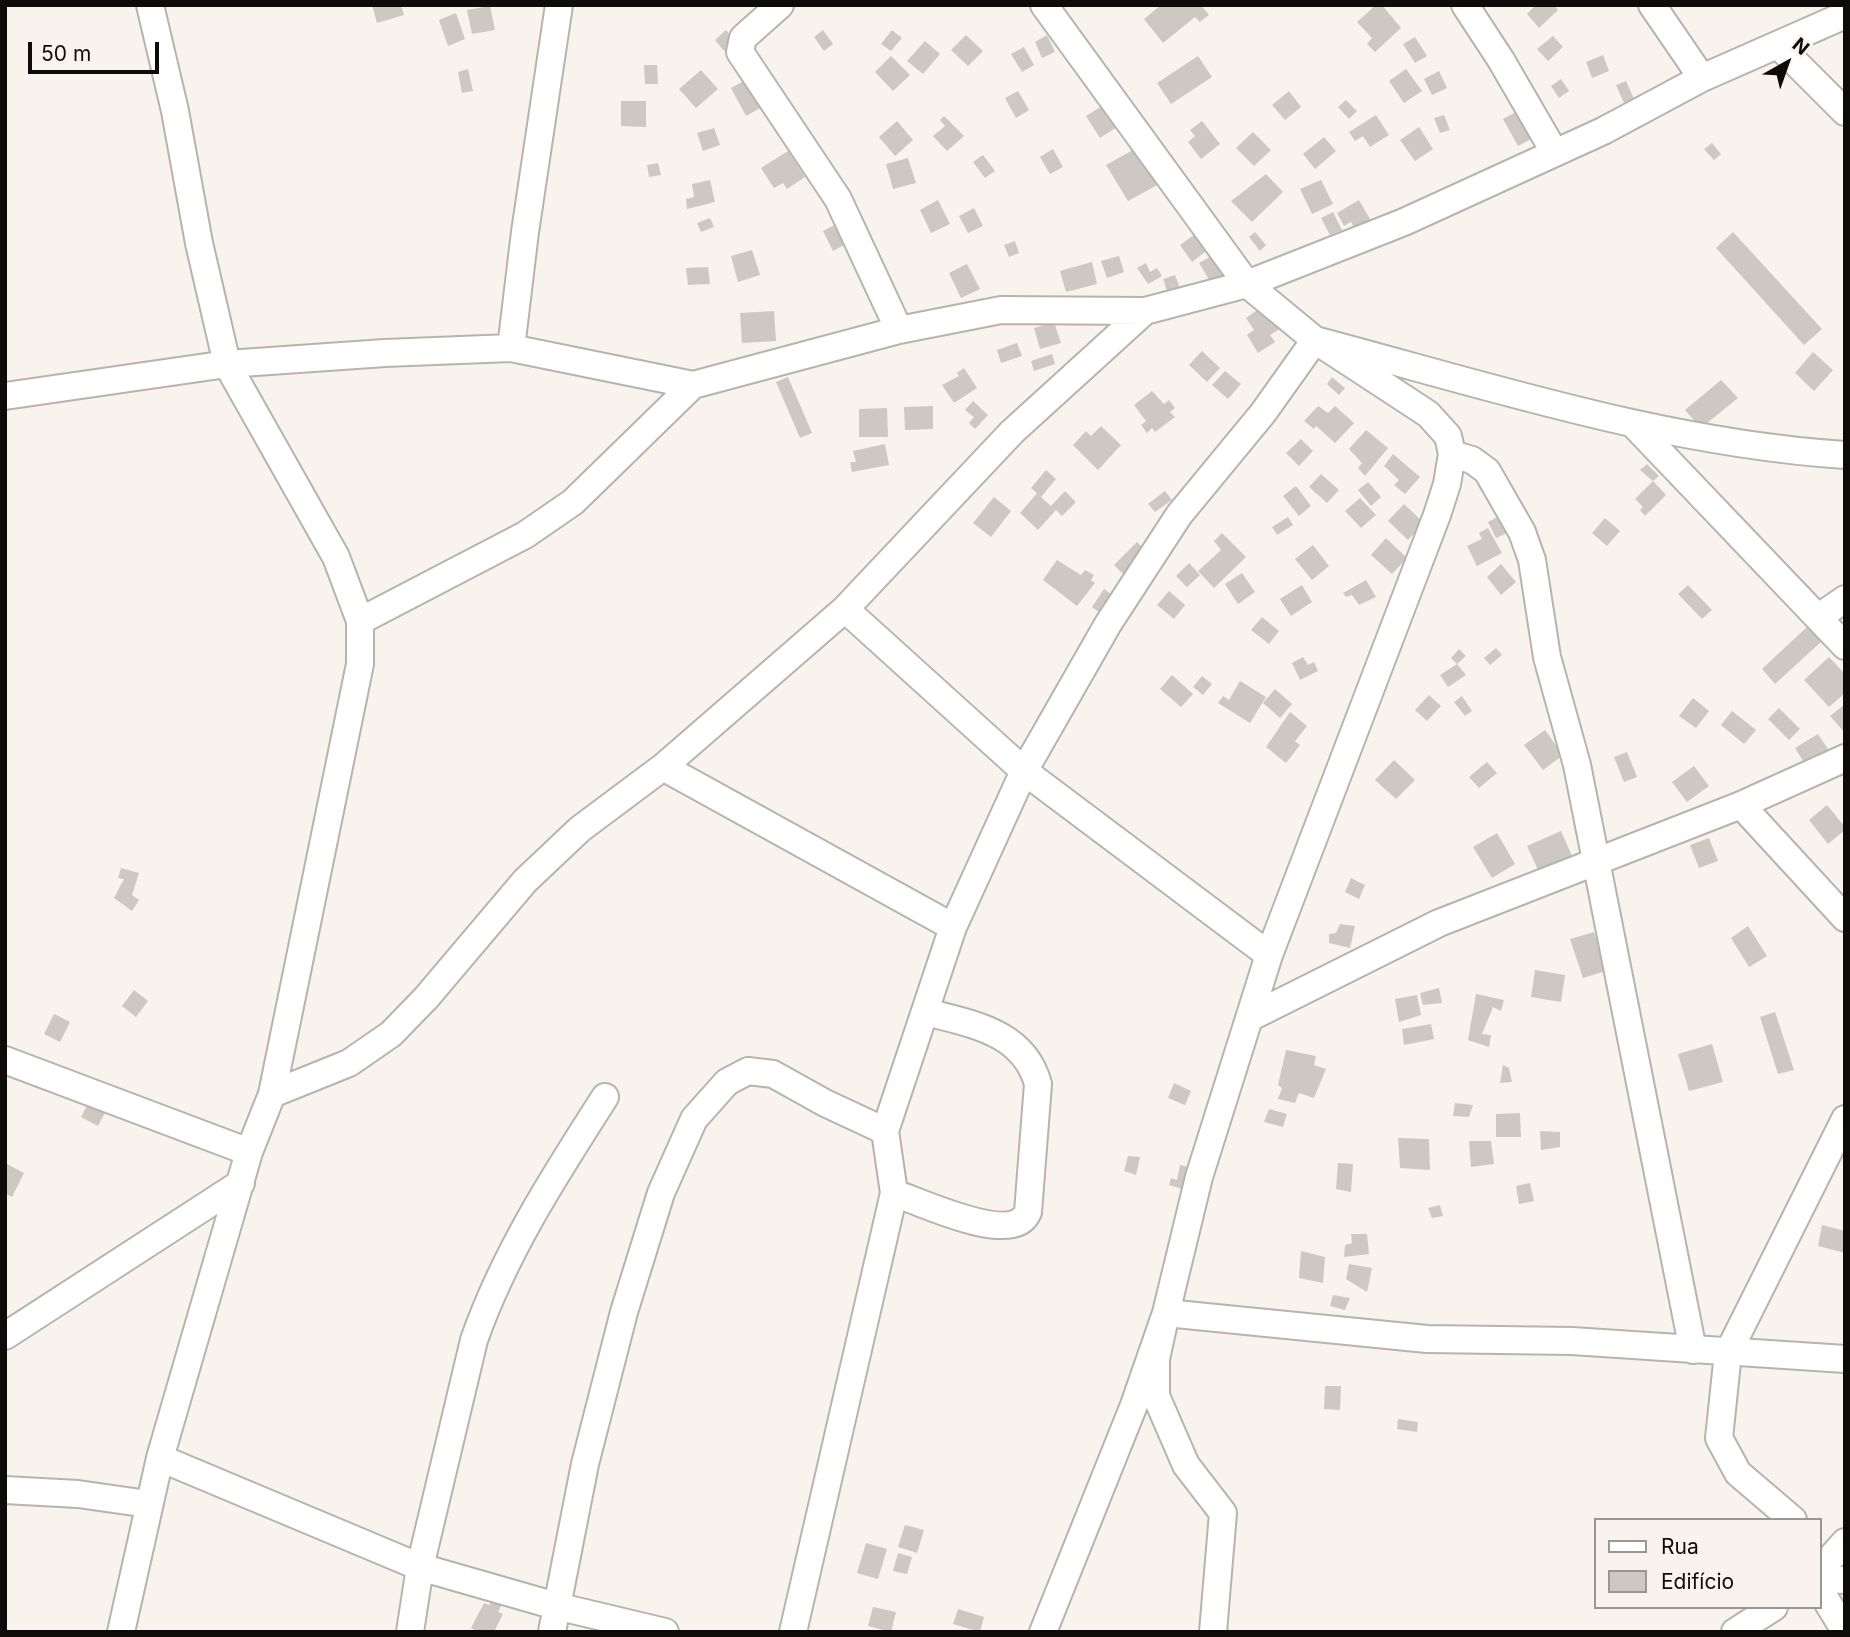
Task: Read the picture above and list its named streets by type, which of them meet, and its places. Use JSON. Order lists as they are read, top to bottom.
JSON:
{
  "legend": ["Rua", "Edifício"],
  "scale_bar": "50 m",
  "north": "top right"
}
